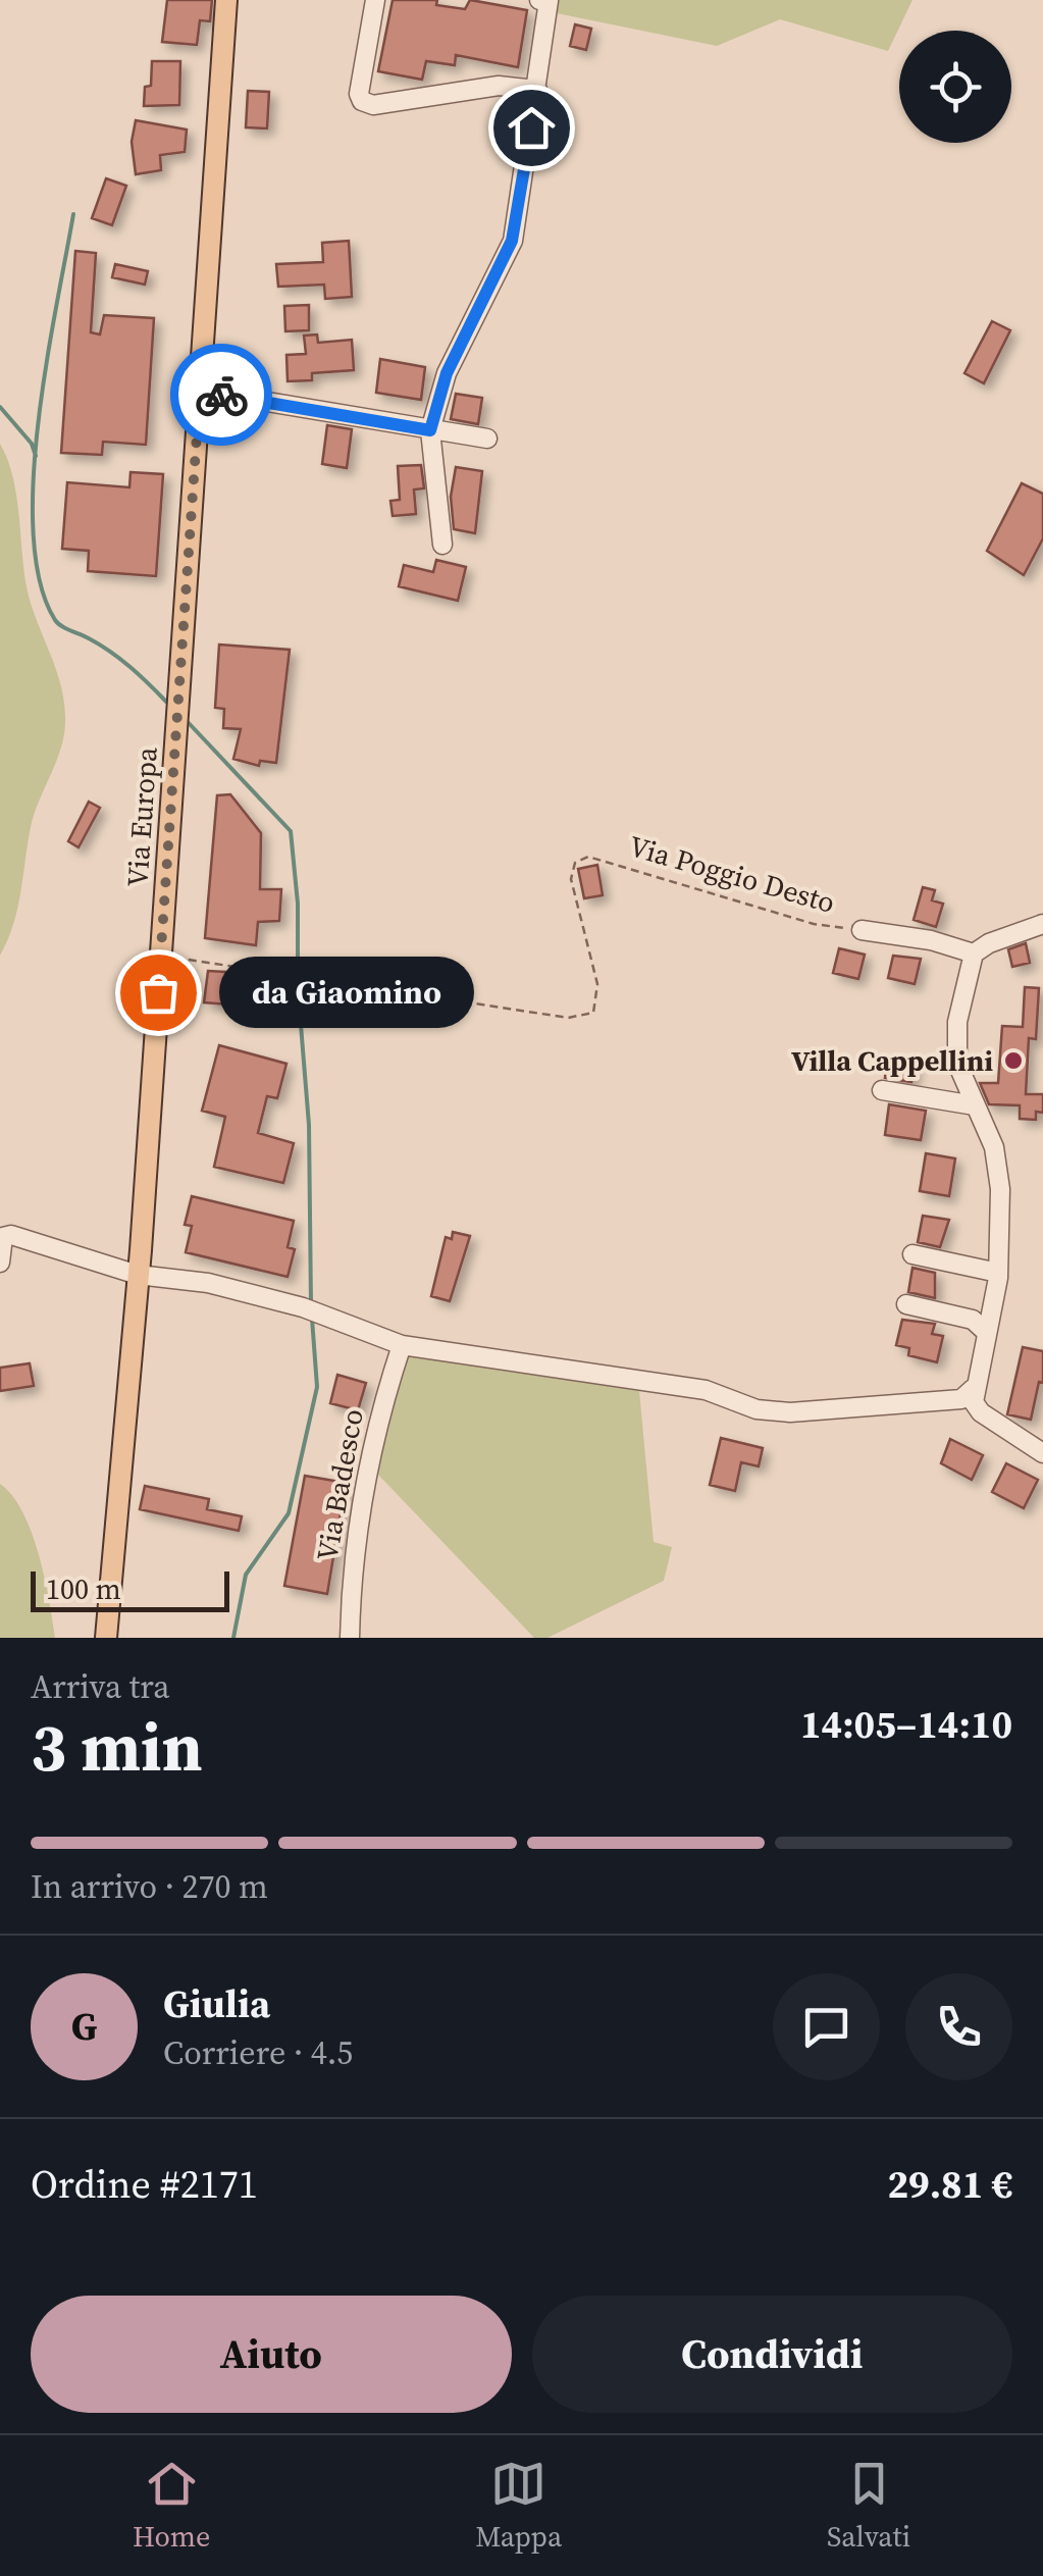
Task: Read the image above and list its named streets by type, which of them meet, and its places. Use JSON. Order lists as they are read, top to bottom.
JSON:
{
  "streets": {
    "main road": ["Via Europa"],
    "street": ["Via Badesco"],
    "path": ["Via Poggio Desto"]
  },
  "crossings": [
    ["Via Europa", "Via Poggio Desto"]
  ],
  "places": ["da Giaomino", "Villa Cappellini"],
  "scale_bar": "100 m",
  "page": {
    "bubble": "da Giaomino",
    "scale": "100 m",
    "heading": ["3 min", "Arriva tra", "14:05–14:10"],
    "panel": [
      "Giulia",
      "Corriere · 4.5",
      "Ordine #2171",
      "29.81 €"
    ],
    "bar": "In arrivo · 270 m",
    "round": "G",
    "buttons": ["Aiuto", "Condividi"],
    "tabs": ["Home", "Mappa", "Salvati"]
  }
}
